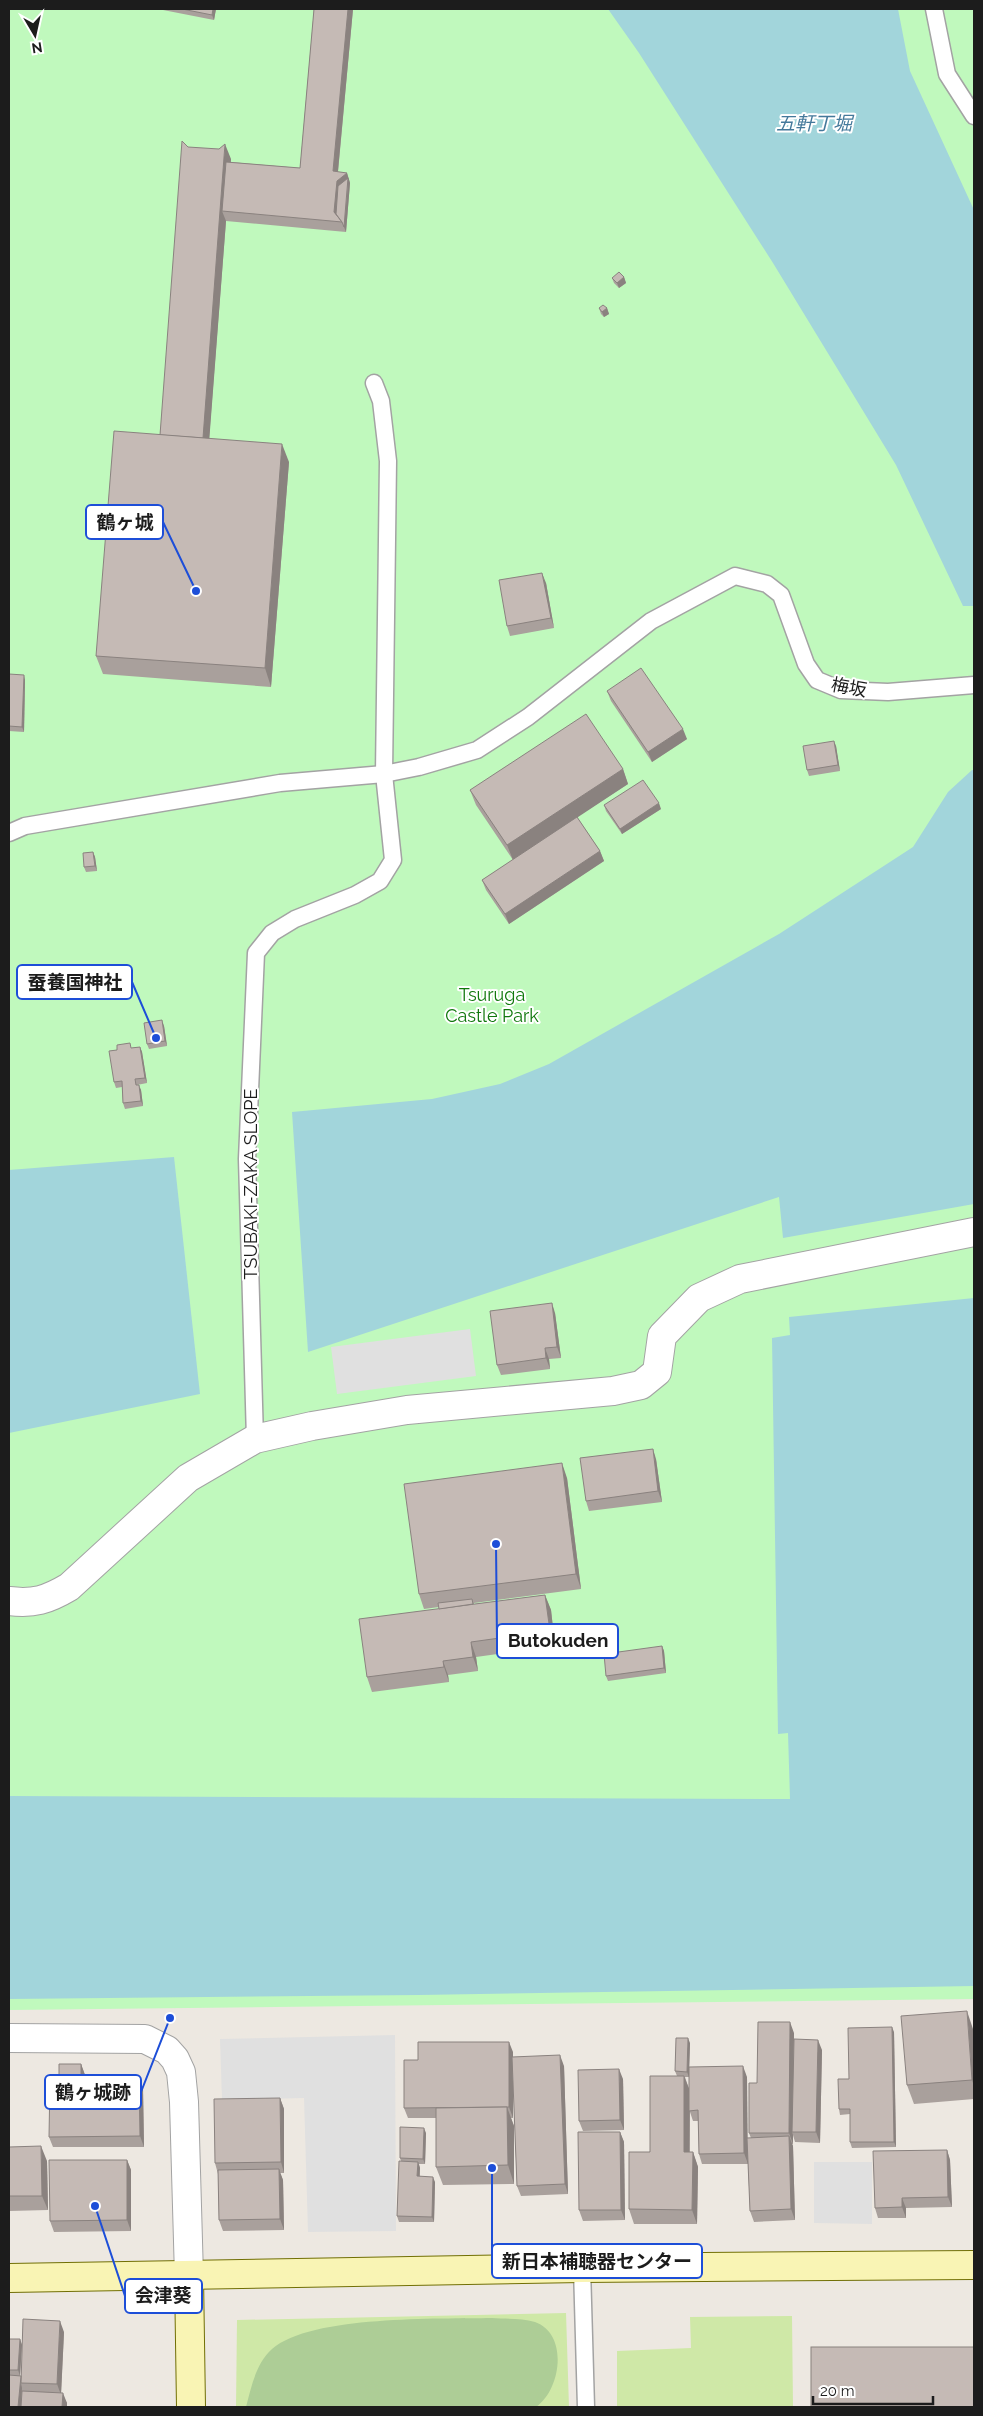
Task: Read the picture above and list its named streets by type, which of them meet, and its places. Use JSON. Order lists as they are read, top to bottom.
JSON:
{
  "streets": {
    "lane": ["梅坂", "TSUBAKI-ZAKA SLOPE"]
  },
  "crossings": [
    ["梅坂", "TSUBAKI-ZAKA SLOPE"]
  ],
  "water": ["五軒丁堀"],
  "parks": ["Tsuruga Castle Park"],
  "places": [
    "鶴ヶ城",
    "蚕養国神社",
    "Butokuden",
    "鶴ヶ城跡",
    "新日本補聴器センター",
    "会津葵"
  ],
  "scale_bar": "20 m",
  "north": "bottom"
}
